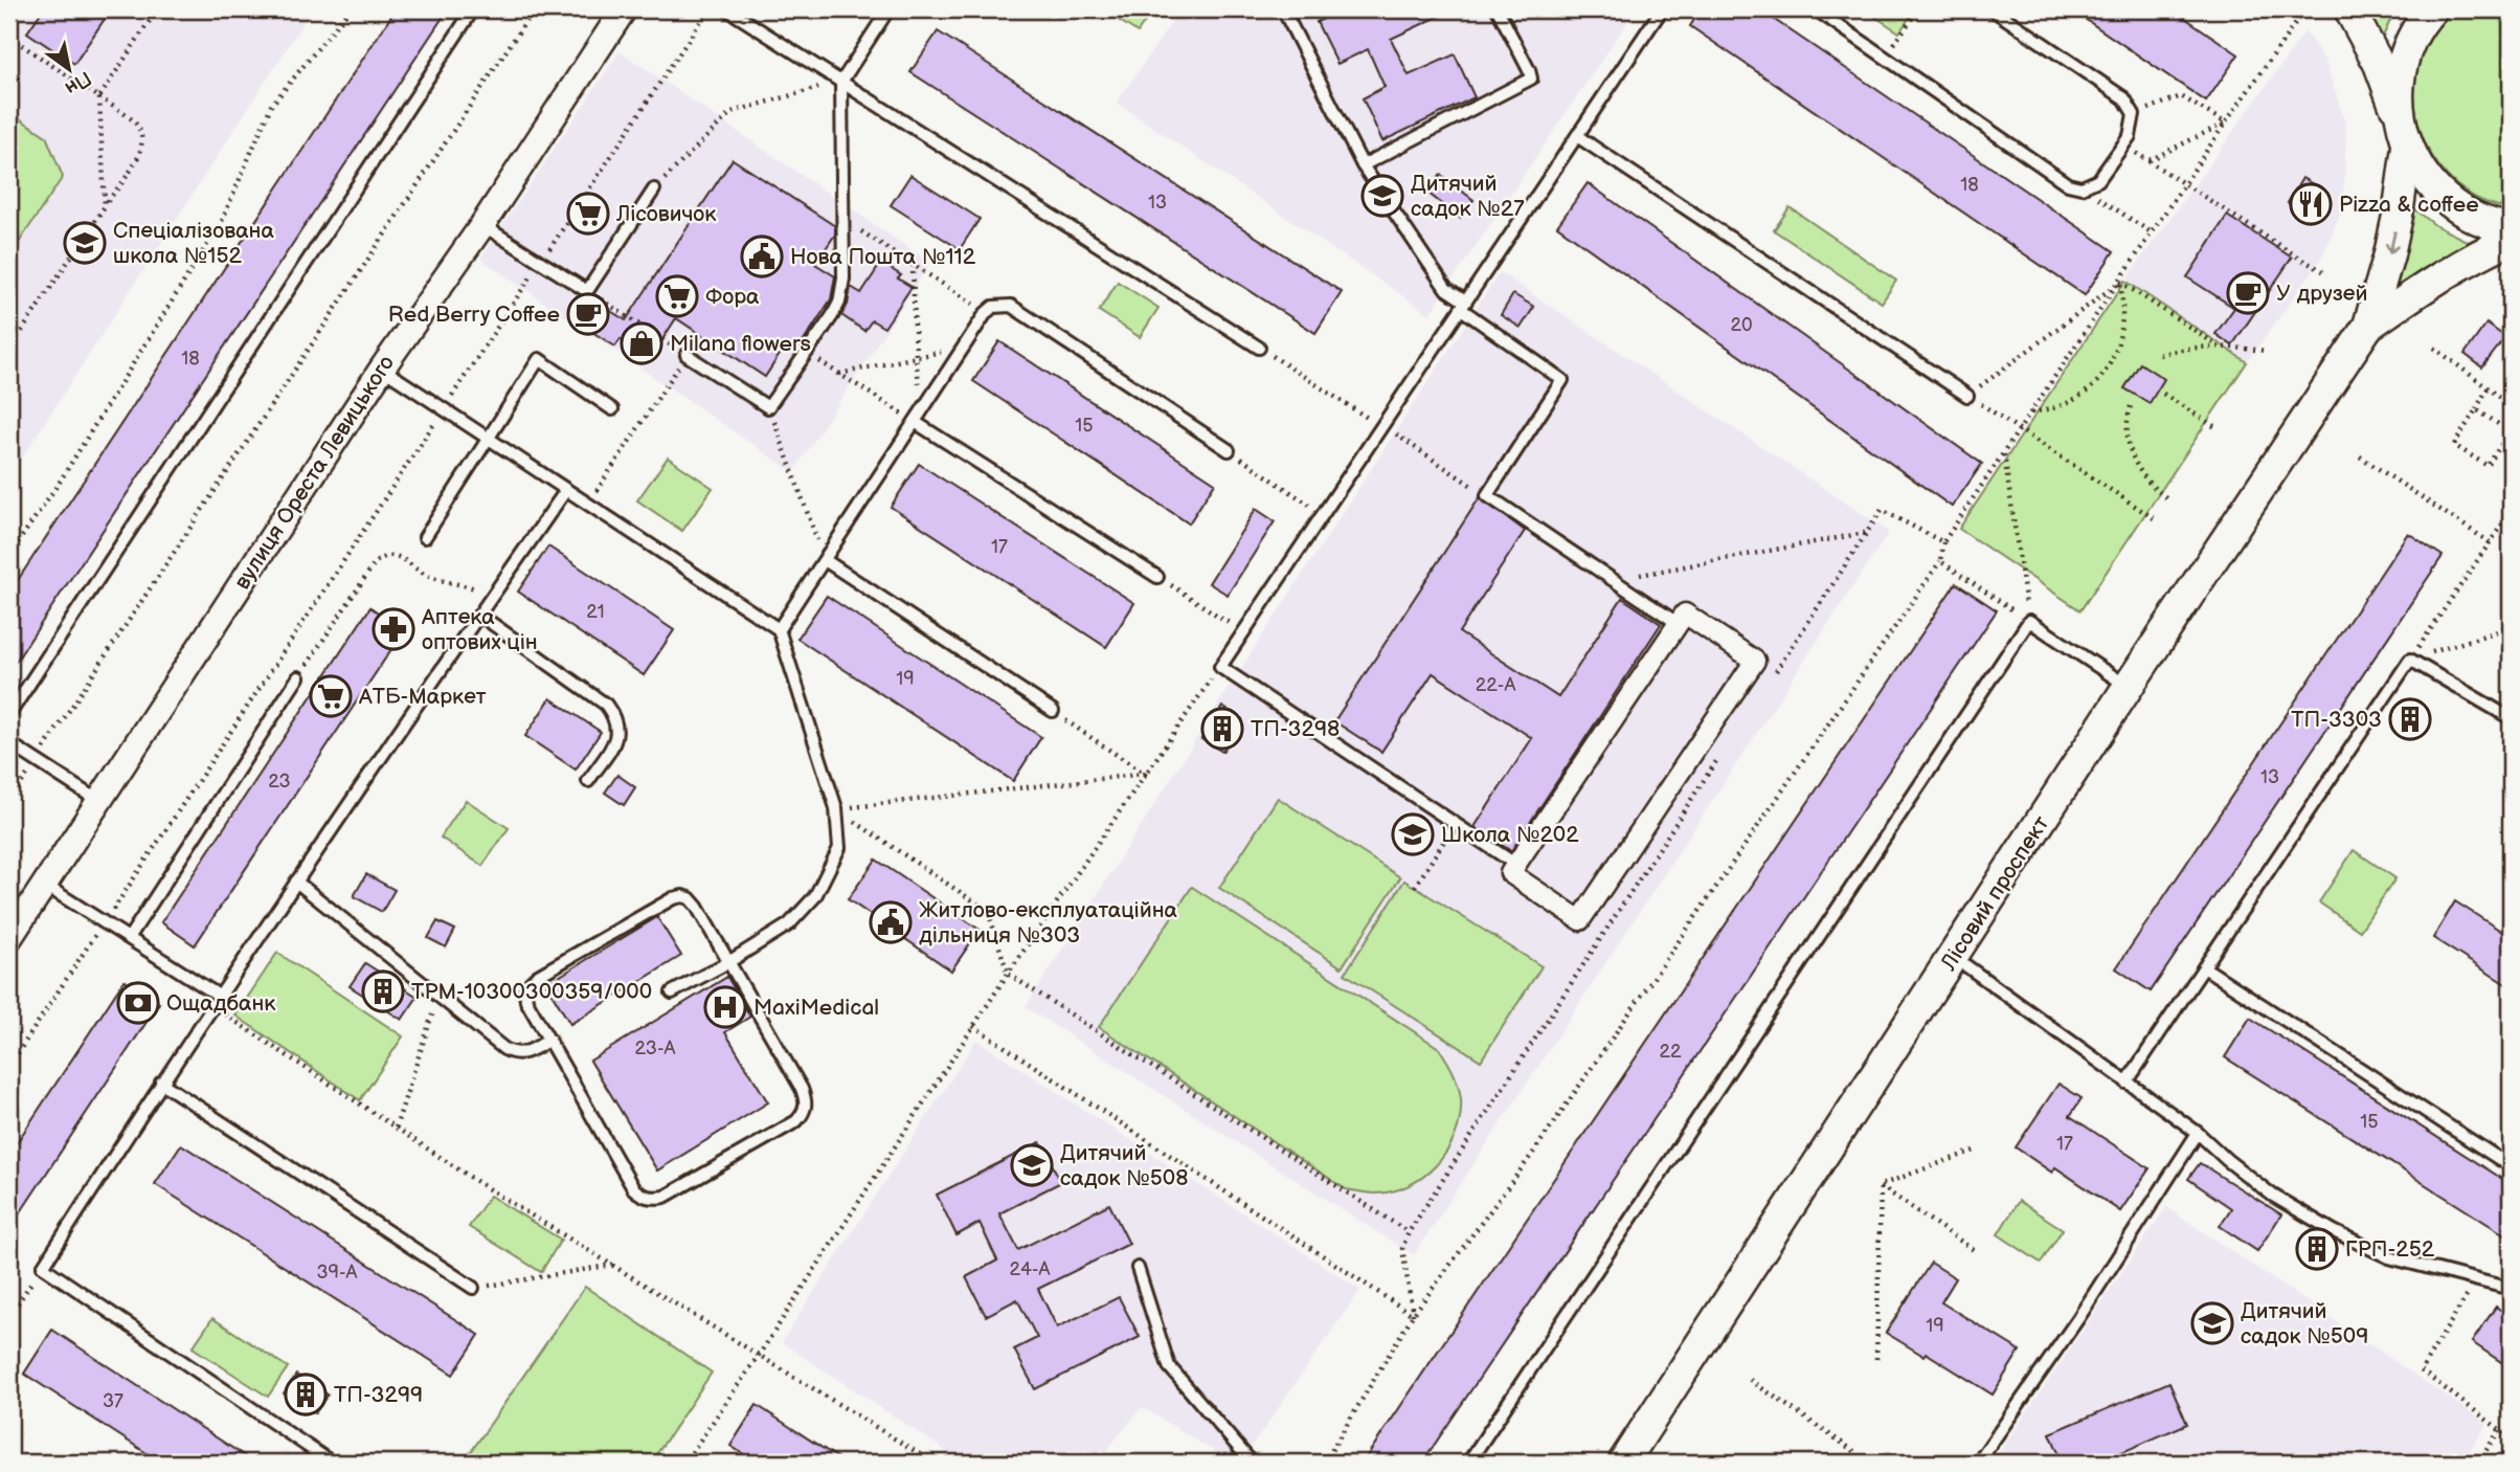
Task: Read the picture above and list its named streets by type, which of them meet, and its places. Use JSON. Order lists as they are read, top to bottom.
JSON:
{
  "streets": {
    "street": ["вулиця Ореста Левицького", "Лісовий проспект"]
  },
  "places": {
    "school or university": [
      "Дитячий садок №27",
      "Спеціалізована школа №152",
      "Школа №202",
      "Дитячий садок №508",
      "Дитячий садок №509"
    ],
    "restaurant": ["Pizza & coffee"],
    "supermarket": ["Лісовичок", "Фора", "АТБ-Маркет"],
    "public building": ["Нова Пошта №112", "Житлово-експлуатаційна дільниця №303"],
    "cafe": ["У друзей", "Red Berry Coffee"],
    "shop": ["Milana flowers"],
    "pharmacy": ["Аптека оптових цін"],
    "building": [
      "ТП-3303",
      "ТП-3298",
      "ТРМ-10300300359/000",
      "ГРП-252",
      "ТП-3299"
    ],
    "bank": ["Ощадбанк"],
    "hospital": ["MaxiMedical"]
  },
  "house_numbers": [
    "18",
    "13",
    "20",
    "18",
    "15",
    "17",
    "21",
    "19",
    "22-А",
    "13",
    "23",
    "23-А",
    "22",
    "15",
    "17",
    "24-А",
    "39-А",
    "19",
    "37"
  ],
  "north": "bottom right"
}
